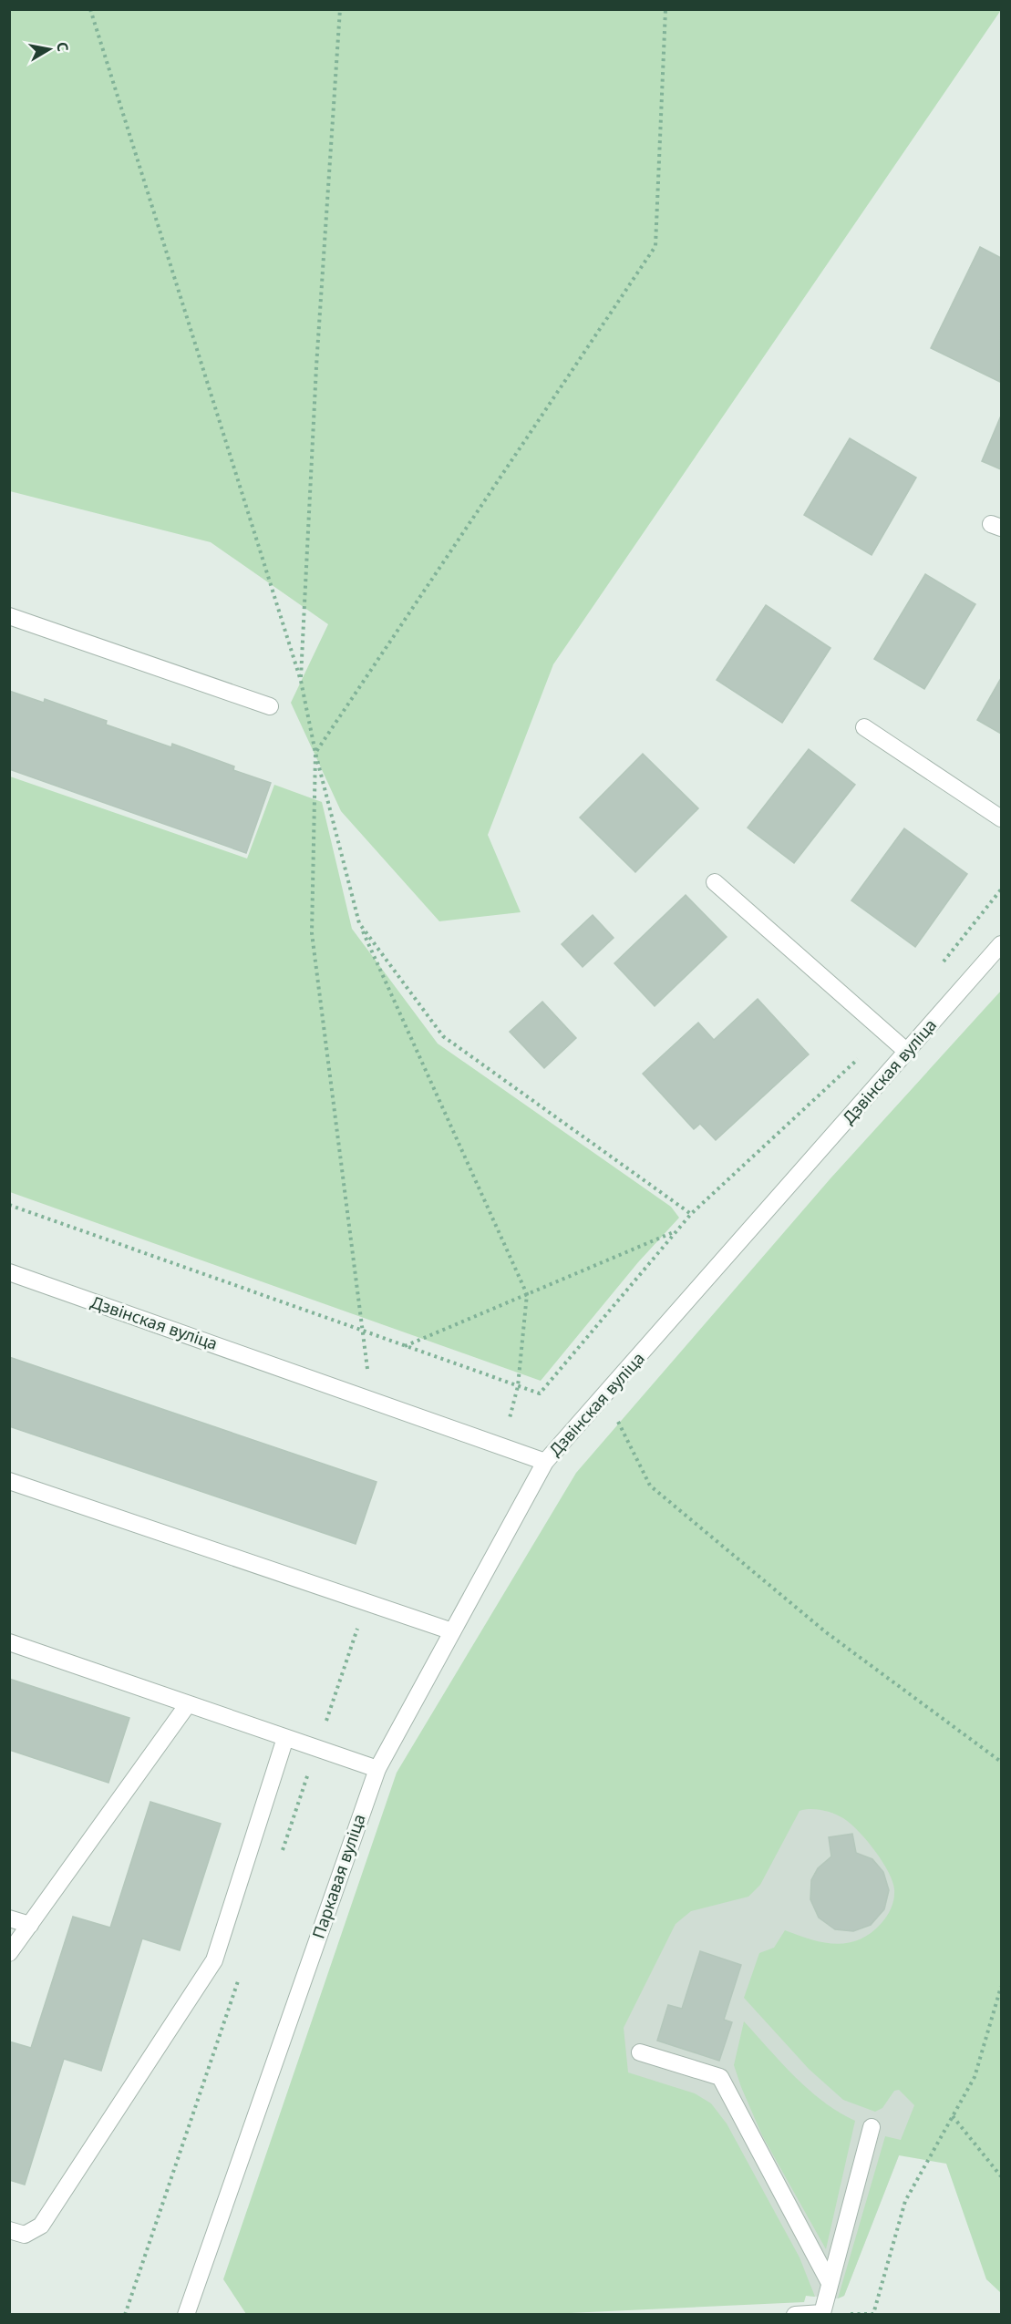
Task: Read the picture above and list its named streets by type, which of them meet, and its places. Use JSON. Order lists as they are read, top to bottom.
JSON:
{
  "streets": {
    "street": ["Дзвінская вуліца", "Паркавая вуліца"]
  },
  "crossings": [
    ["Дзвінская вуліца", "Паркавая вуліца"]
  ],
  "north": "right"
}
